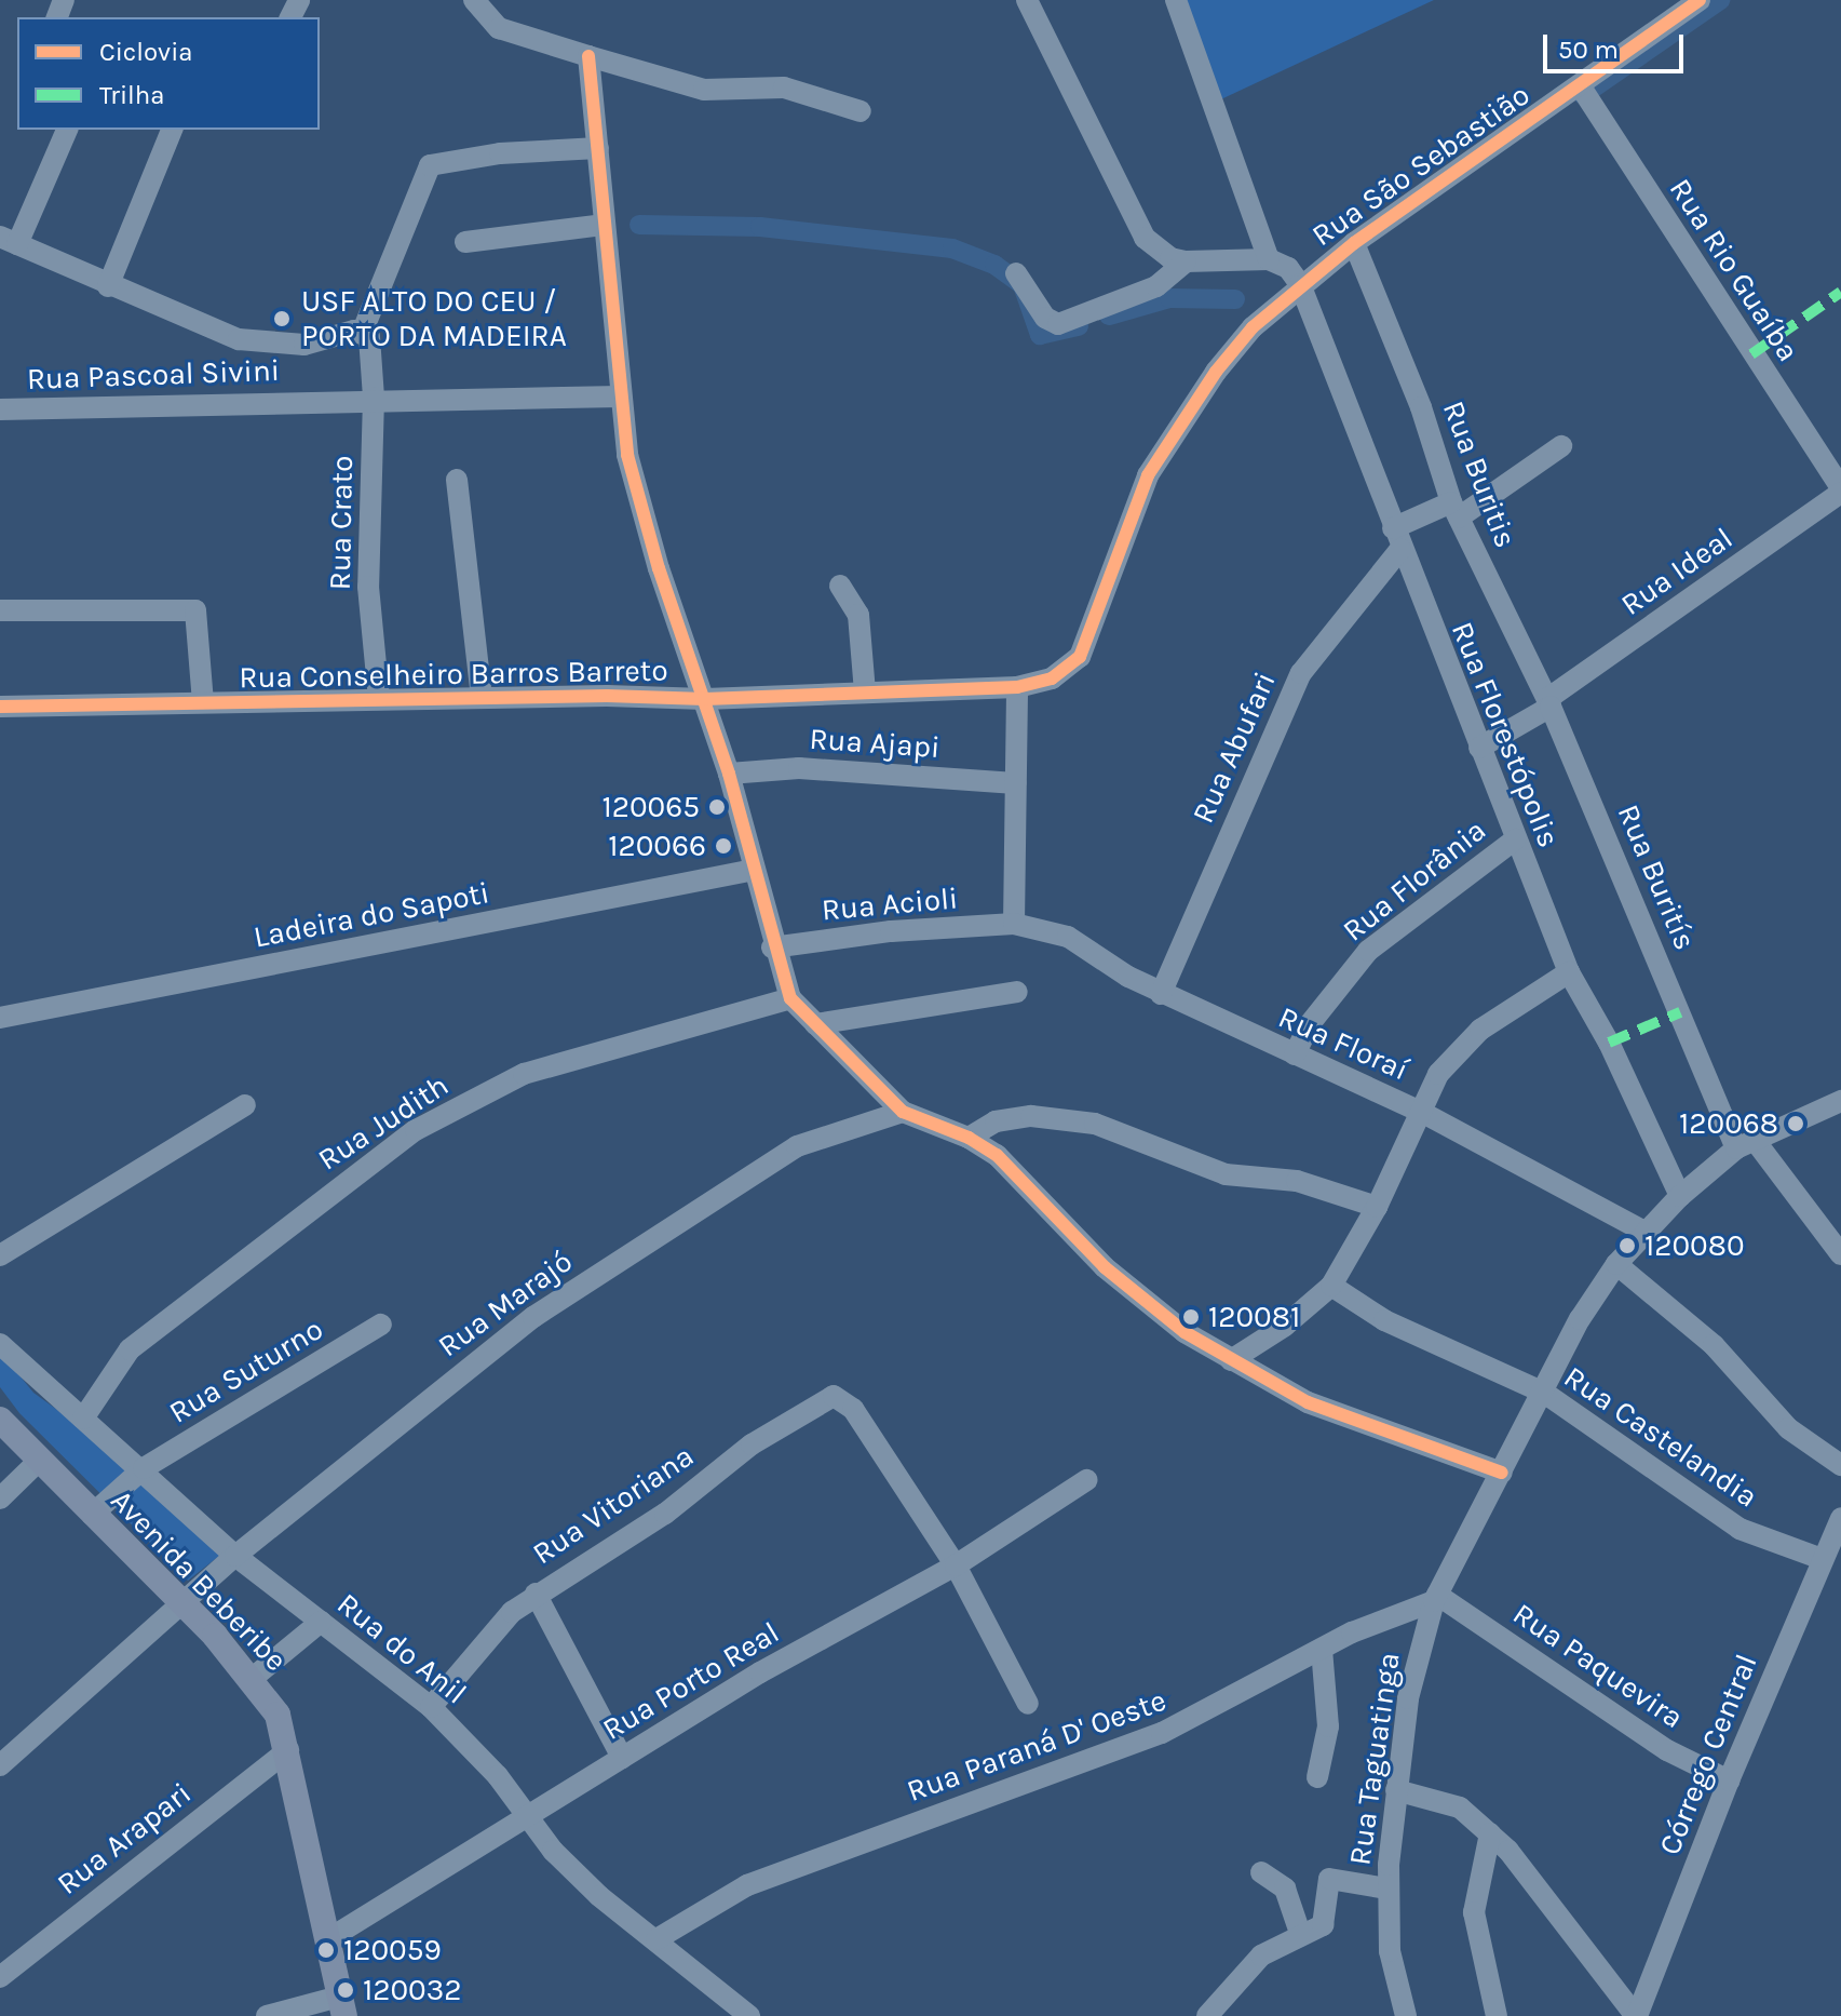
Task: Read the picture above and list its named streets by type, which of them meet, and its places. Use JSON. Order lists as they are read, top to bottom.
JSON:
{
  "streets": {
    "main road": ["Avenida Beberibe"],
    "street": [
      "Rua São Sebastião",
      "Rua Rio Guaíba",
      "Rua Pascoal Sivini",
      "Rua Buritis",
      "Rua Crato",
      "Rua Ideal",
      "Rua Conselheiro Barros Barreto",
      "Rua Florestópolis",
      "Rua Ajapi",
      "Rua Abufari",
      "Rua Buritís",
      "Rua Florânia",
      "Rua Acioli",
      "Ladeira do Sapoti",
      "Rua Floraí",
      "Rua Judith",
      "Rua Marajó",
      "Rua Suturno",
      "Rua Castelandia",
      "Rua Vitoriana",
      "Rua do Anil",
      "Rua Paquevira",
      "Rua Porto Real",
      "Rua Paraná D' Oeste",
      "Córrego Central",
      "Rua Taguatinga",
      "Rua Arapari"
    ]
  },
  "crossings": [
    ["Rua São Sebastião", "Rua Rio Guaíba"],
    ["Rua São Sebastião", "Rua Buritis"],
    ["Rua São Sebastião", "Rua Conselheiro Barros Barreto"],
    ["Rua São Sebastião", "Rua Florestópolis"],
    ["Rua Rio Guaíba", "Rua Ideal"],
    ["Rua Pascoal Sivini", "Rua Crato"],
    ["Rua Buritis", "Rua Ideal"],
    ["Rua Buritis", "Rua Buritís"],
    ["Rua Crato", "Rua Conselheiro Barros Barreto"],
    ["Rua Ideal", "Rua Buritís"],
    ["Rua Conselheiro Barros Barreto", "Rua Florestópolis"],
    ["Rua Florestópolis", "Rua Abufari"],
    ["Rua Florestópolis", "Rua Florânia"],
    ["Rua Florestópolis", "Rua Taguatinga"],
    ["Rua Abufari", "Rua Floraí"],
    ["Rua Buritís", "Rua Taguatinga"],
    ["Rua Florânia", "Rua Floraí"],
    ["Rua Acioli", "Rua Floraí"],
    ["Rua Floraí", "Rua Taguatinga"],
    ["Rua Judith", "Rua do Anil"],
    ["Rua Marajó", "Avenida Beberibe"],
    ["Rua Marajó", "Rua do Anil"],
    ["Rua Suturno", "Avenida Beberibe"],
    ["Rua Suturno", "Rua do Anil"],
    ["Rua Castelandia", "Córrego Central"],
    ["Rua Castelandia", "Rua Taguatinga"],
    ["Rua Vitoriana", "Rua do Anil"],
    ["Rua Vitoriana", "Rua Porto Real"],
    ["Avenida Beberibe", "Rua Porto Real"],
    ["Avenida Beberibe", "Rua Arapari"],
    ["Rua do Anil", "Rua Porto Real"],
    ["Rua do Anil", "Rua Paraná D' Oeste"],
    ["Rua Paquevira", "Rua Paraná D' Oeste"],
    ["Rua Paquevira", "Córrego Central"],
    ["Rua Paquevira", "Rua Taguatinga"],
    ["Rua Paraná D' Oeste", "Rua Taguatinga"]
  ],
  "places": [
    "USF ALTO DO CEU / PORTO DA MADEIRA",
    "120065",
    "120066",
    "120068",
    "120080",
    "120081",
    "120059",
    "120032"
  ],
  "legend": ["Ciclovia", "Trilha"],
  "scale_bar": "50 m"
}
